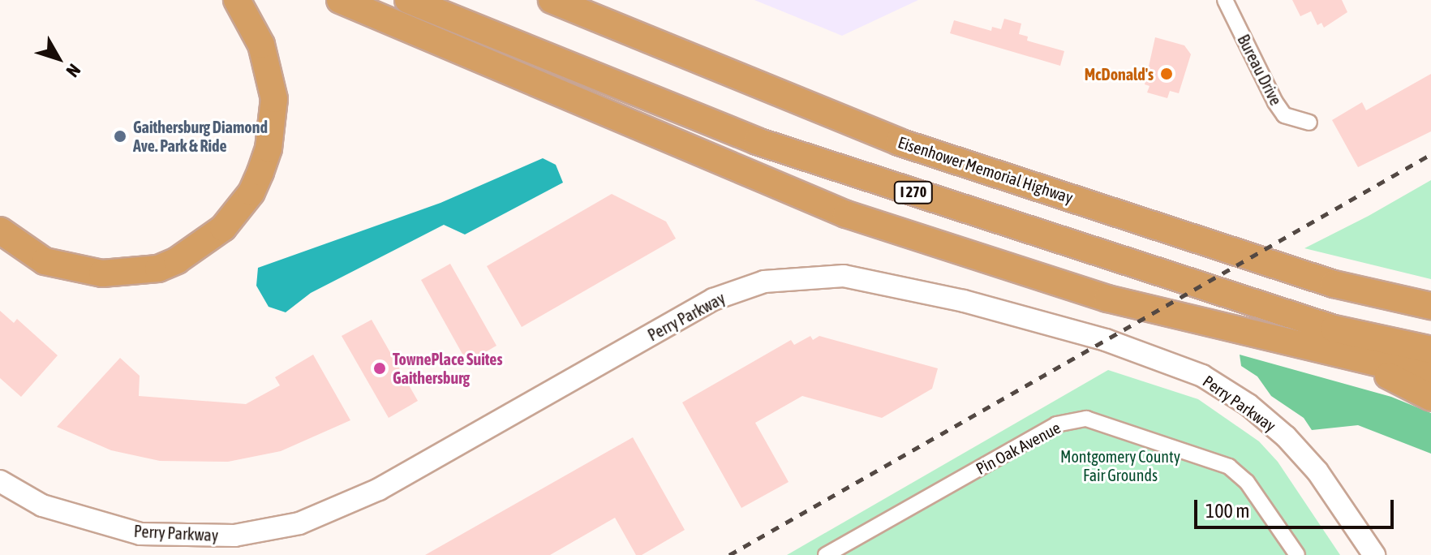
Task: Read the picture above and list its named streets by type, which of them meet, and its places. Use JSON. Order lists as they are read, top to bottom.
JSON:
{
  "streets": {
    "highway": ["Eisenhower Memorial Highway", "I 270"],
    "street": ["Bureau Drive", "Perry Parkway", "Pin Oak Avenue"]
  },
  "parks": ["Montgomery County Fair Grounds"],
  "places": ["McDonald's", "Gaithersburg Diamond Ave. Park & Ride", "TownePlace Suites Gaithersburg"],
  "scale_bar": "100 m",
  "north": "bottom right"
}
